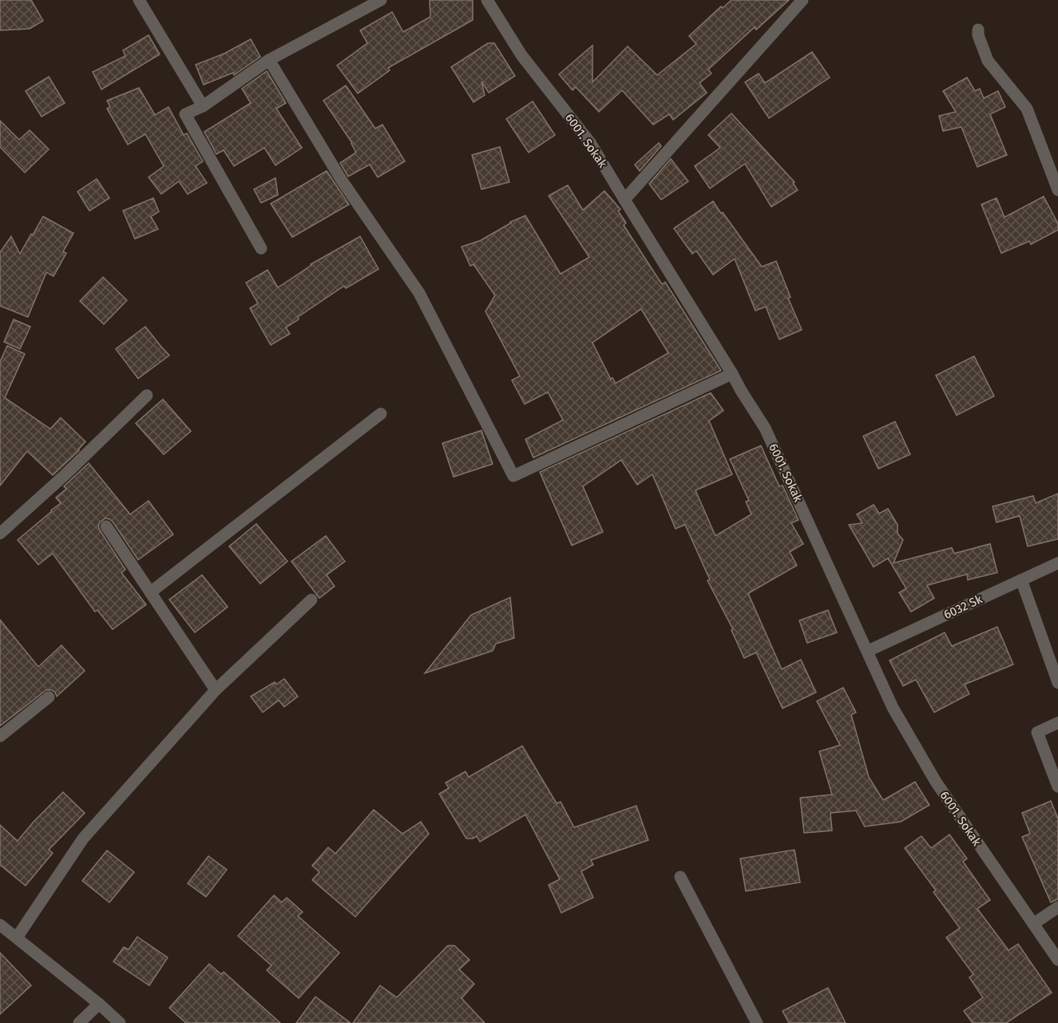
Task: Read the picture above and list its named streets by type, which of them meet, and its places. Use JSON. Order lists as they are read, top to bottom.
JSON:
{
  "streets": {
    "street": ["6001. Sokak", "6032 Sk"]
  },
  "crossings": [
    ["6001. Sokak", "6032 Sk"]
  ]
}
